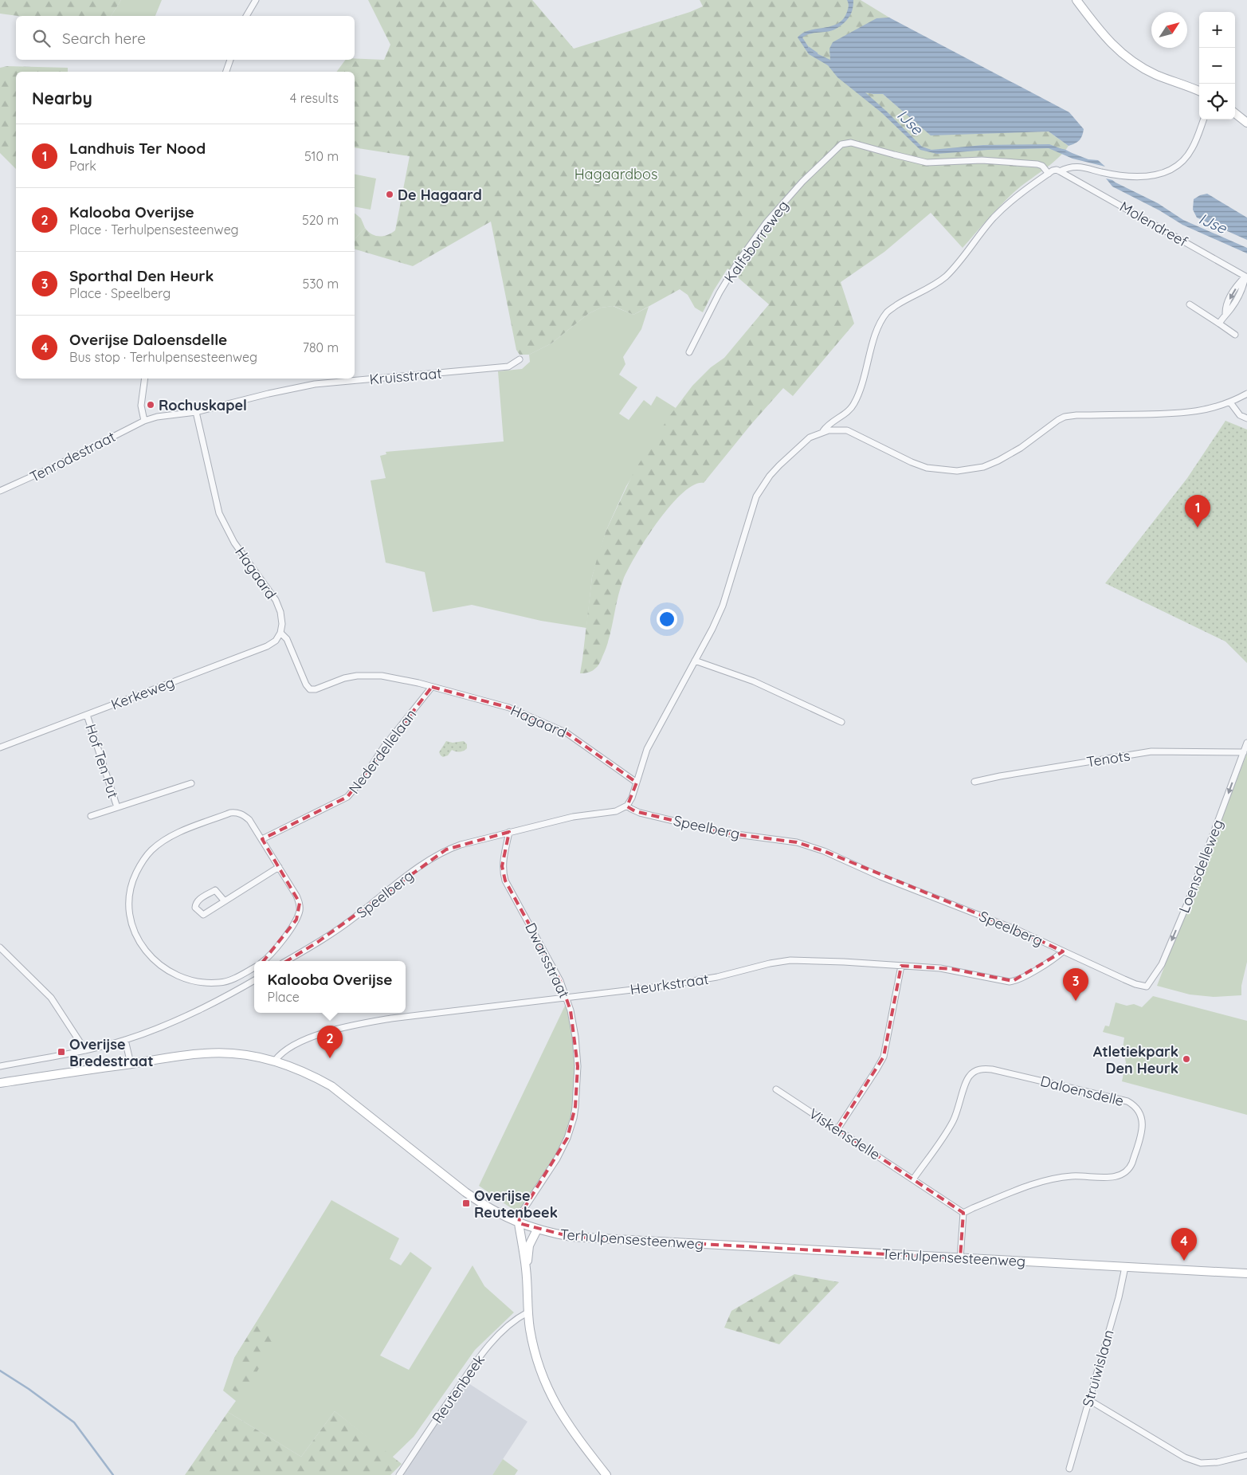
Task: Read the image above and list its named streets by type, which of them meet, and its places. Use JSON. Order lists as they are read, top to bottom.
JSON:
{
  "streets": {
    "main road": ["Terhulpensesteenweg"],
    "street": [
      "Molendreef",
      "Kalfsborreweg",
      "Kruisstraat",
      "Tenrodestraat",
      "Hagaard",
      "Kerkeweg",
      "Nederdellelaan",
      "Tenots",
      "Hof Ten Put",
      "Speelberg",
      "Loensdelleweg",
      "Dwarsstraat",
      "Heurkstraat",
      "Daloensdelle",
      "Viskensdelle",
      "Struiwislaan",
      "Reutenbeek"
    ]
  },
  "crossings": [
    ["Kruisstraat", "Hagaard"],
    ["Hagaard", "Kerkeweg"],
    ["Hagaard", "Nederdellelaan"],
    ["Kerkeweg", "Hof Ten Put"],
    ["Tenots", "Loensdelleweg"],
    ["Speelberg", "Loensdelleweg"],
    ["Speelberg", "Dwarsstraat"],
    ["Speelberg", "Heurkstraat"],
    ["Dwarsstraat", "Heurkstraat"],
    ["Dwarsstraat", "Terhulpensesteenweg"],
    ["Heurkstraat", "Terhulpensesteenweg"],
    ["Daloensdelle", "Viskensdelle"],
    ["Terhulpensesteenweg", "Struiwislaan"]
  ],
  "one_way": ["Loensdelleweg"],
  "water": ["IJse"],
  "parks": ["Hagaardbos"],
  "places": {
    "other": ["De Hagaard", "Rochuskapel", "Atletiekpark Den Heurk"],
    "transit": ["Overijse Bredestraat", "Overijse Reutenbeek"]
  },
  "north": "top right",
  "page": {
    "map_buttons": ["+", "−"],
    "search": "Search here",
    "heading": ["Nearby", "4 results"],
    "list": [
      {
        "mark": "1",
        "name": "Landhuis Ter Nood",
        "note": "Park",
        "value": "510 m"
      },
      {
        "mark": "2",
        "name": "Kalooba Overijse",
        "note": "Place · Terhulpensesteenweg",
        "value": "520 m"
      },
      {
        "mark": "3",
        "name": "Sporthal Den Heurk",
        "note": "Place · Speelberg",
        "value": "530 m"
      },
      {
        "mark": "4",
        "name": "Overijse Daloensdelle",
        "note": "Bus stop · Terhulpensesteenweg",
        "value": "780 m"
      }
    ],
    "pins": [
      "1",
      "3",
      "2",
      "4"
    ],
    "popup": ["Kalooba Overijse", "Place"]
  }
}
